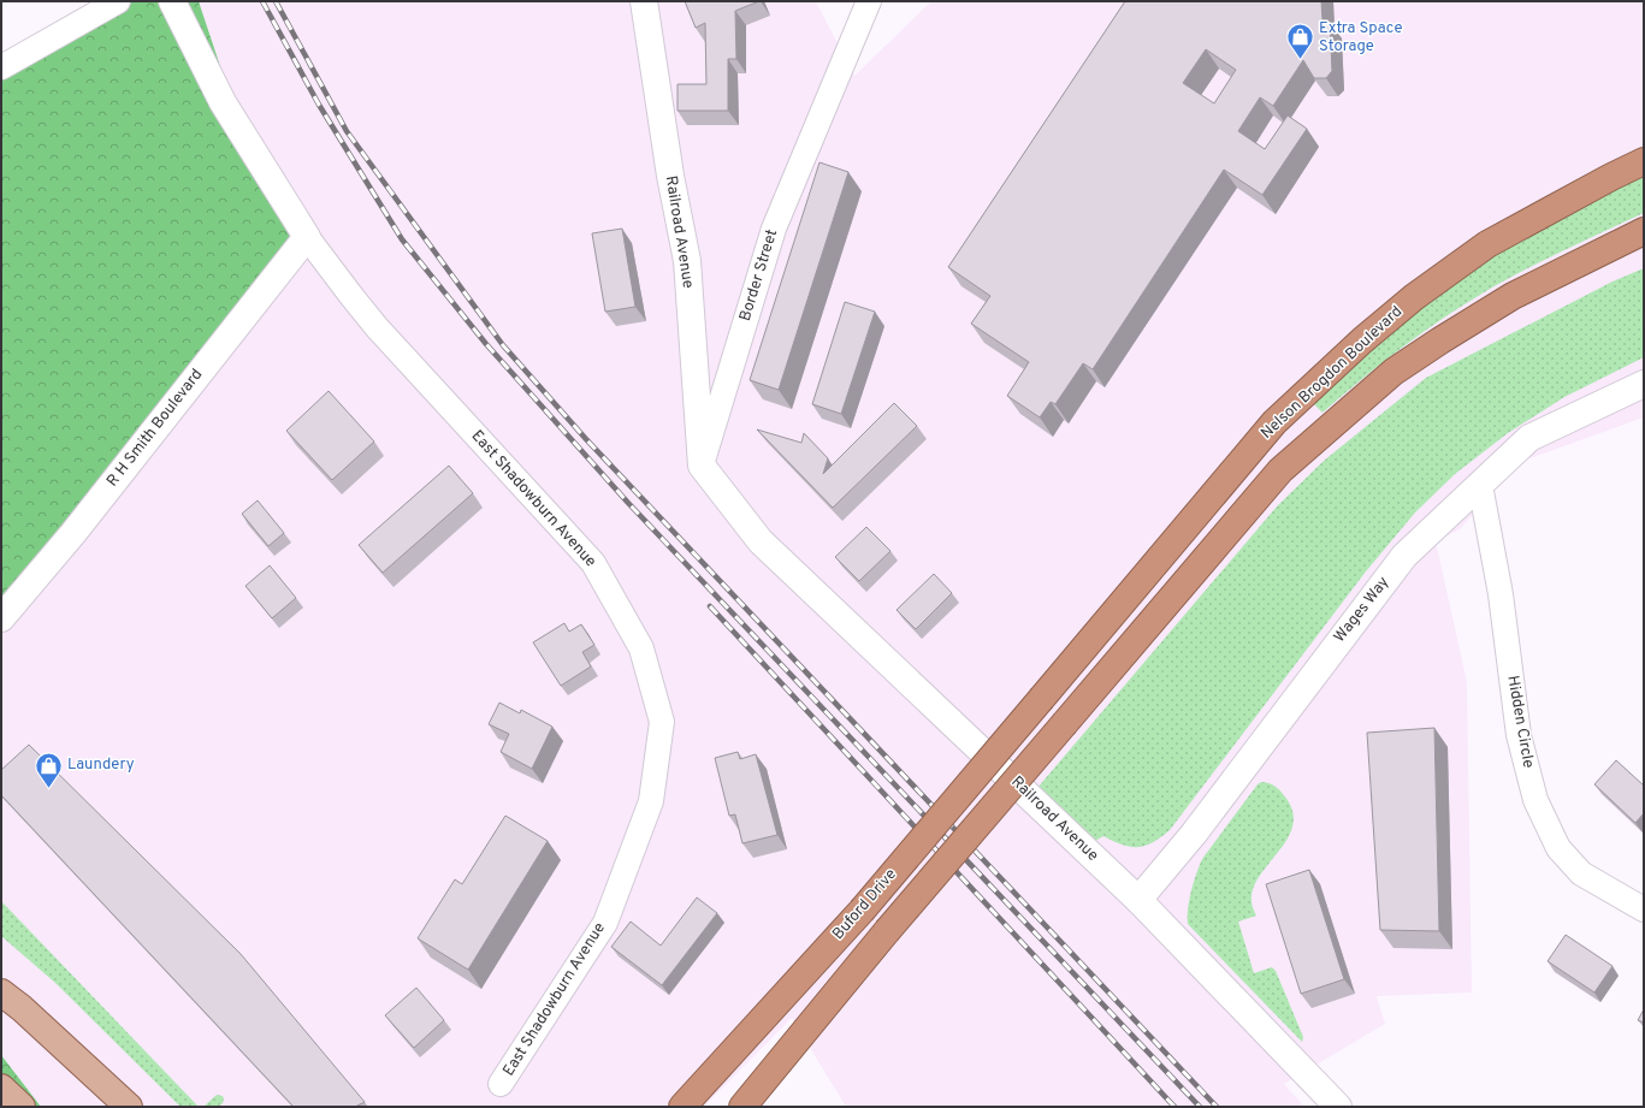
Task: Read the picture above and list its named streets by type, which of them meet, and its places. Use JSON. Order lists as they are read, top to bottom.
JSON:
{
  "streets": {
    "highway": ["Nelson Brogdon Boulevard", "Buford Drive"],
    "street": [
      "Railroad Avenue",
      "Border Street",
      "R H Smith Boulevard",
      "East Shadowburn Avenue",
      "Wages Way",
      "Hidden Circle"
    ]
  },
  "crossings": [
    ["Railroad Avenue", "Border Street"],
    ["Railroad Avenue", "Wages Way"],
    ["Nelson Brogdon Boulevard", "Buford Drive"],
    ["R H Smith Boulevard", "East Shadowburn Avenue"],
    ["Wages Way", "Hidden Circle"]
  ],
  "places": {
    "shop": ["Extra Space Storage", "Laundery"]
  }
}
